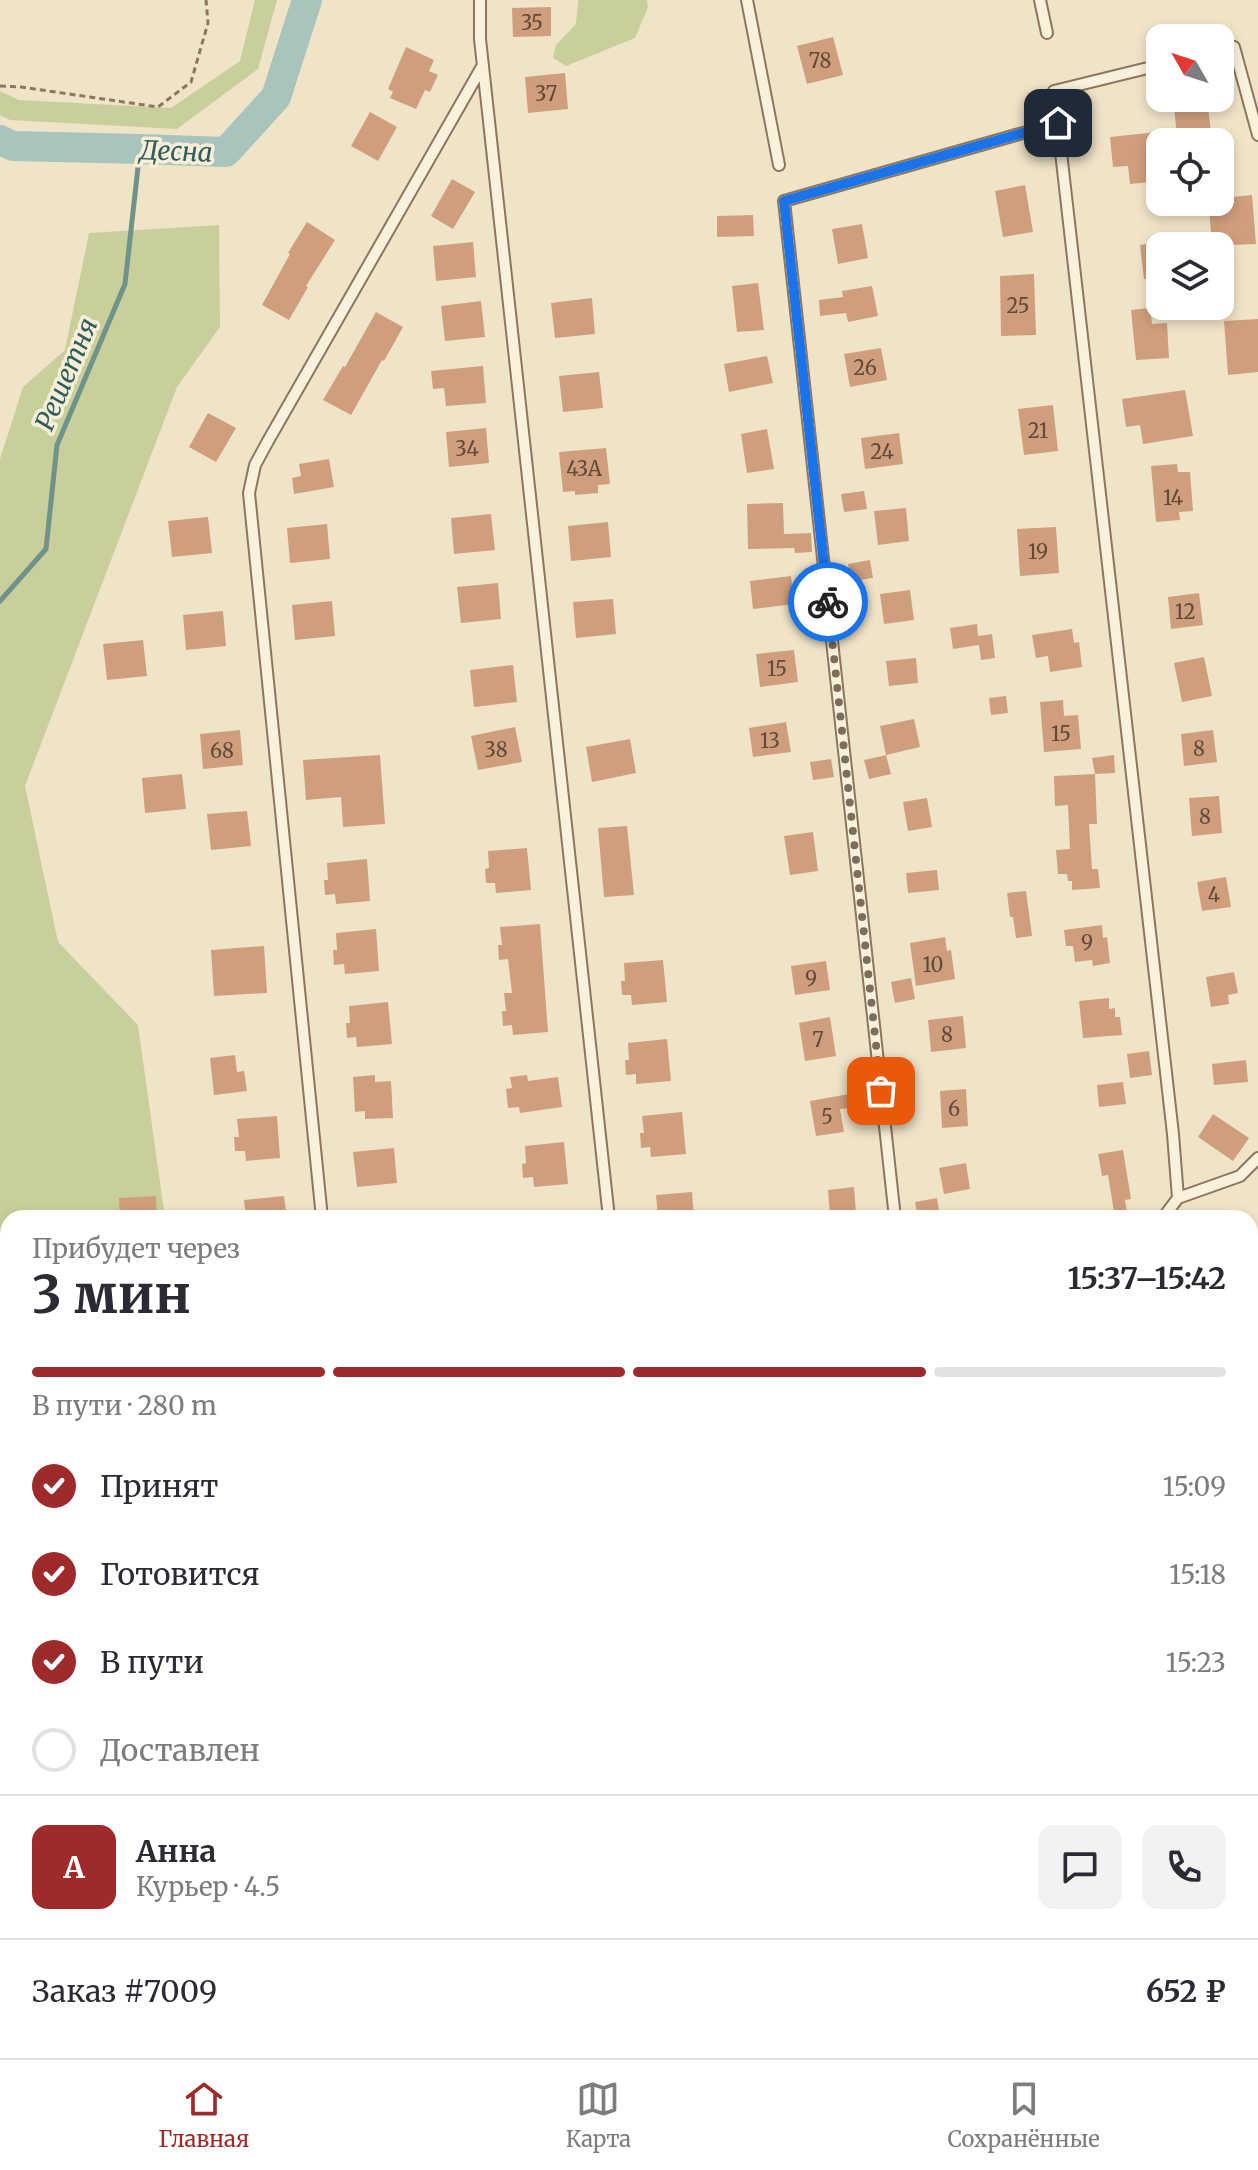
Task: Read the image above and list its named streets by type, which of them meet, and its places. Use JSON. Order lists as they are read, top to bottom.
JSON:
{
  "water": ["Десна", "Решетня"],
  "house_numbers": [
    "35",
    "78",
    "37",
    "25",
    "26",
    "21",
    "34",
    "24",
    "43А",
    "14",
    "19",
    "12",
    "15",
    "15",
    "13",
    "8",
    "38",
    "68",
    "8",
    "4",
    "9",
    "10",
    "9",
    "8",
    "7",
    "6",
    "5"
  ],
  "north": "top left",
  "page": {
    "heading": ["3 мин", "Прибудет через", "15:37–15:42"],
    "panel": [
      "Анна",
      "Курьер · 4.5",
      "Заказ #7009",
      "652 ₽"
    ],
    "bar": "В пути · 280 m",
    "list": [
      ["Принят", "15:09"],
      ["Готовится", "15:18"],
      ["В пути", "15:23"],
      "Доставлен"
    ],
    "round": "А",
    "tabs": ["Главная", "Карта", "Сохранённые"]
  }
}
